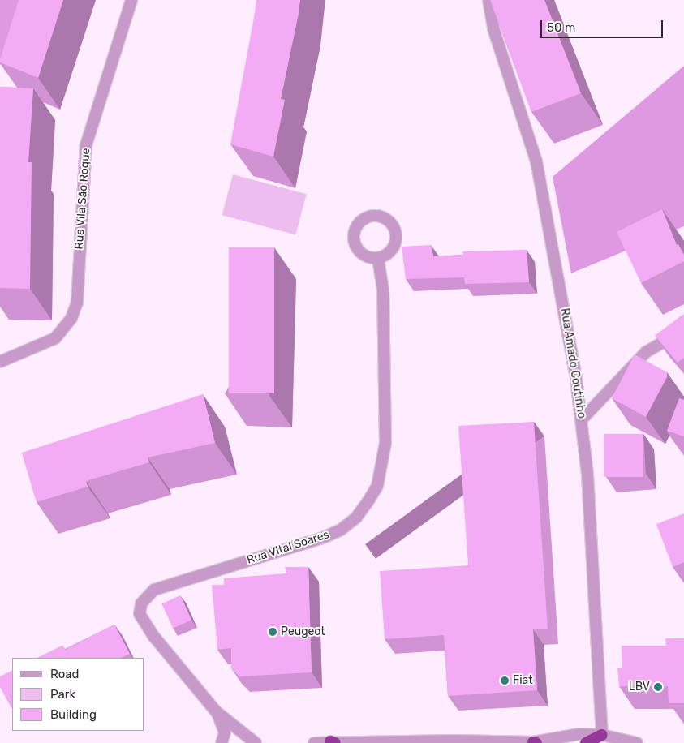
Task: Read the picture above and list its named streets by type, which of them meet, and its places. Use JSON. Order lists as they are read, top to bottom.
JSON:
{
  "streets": {
    "street": ["Rua Vila São Roque", "Rua Amado Coutinho", "Rua Vital Soares"]
  },
  "places": ["Peugeot", "Fiat", "LBV"],
  "legend": ["Road", "Park", "Building"],
  "scale_bar": "50 m"
}
